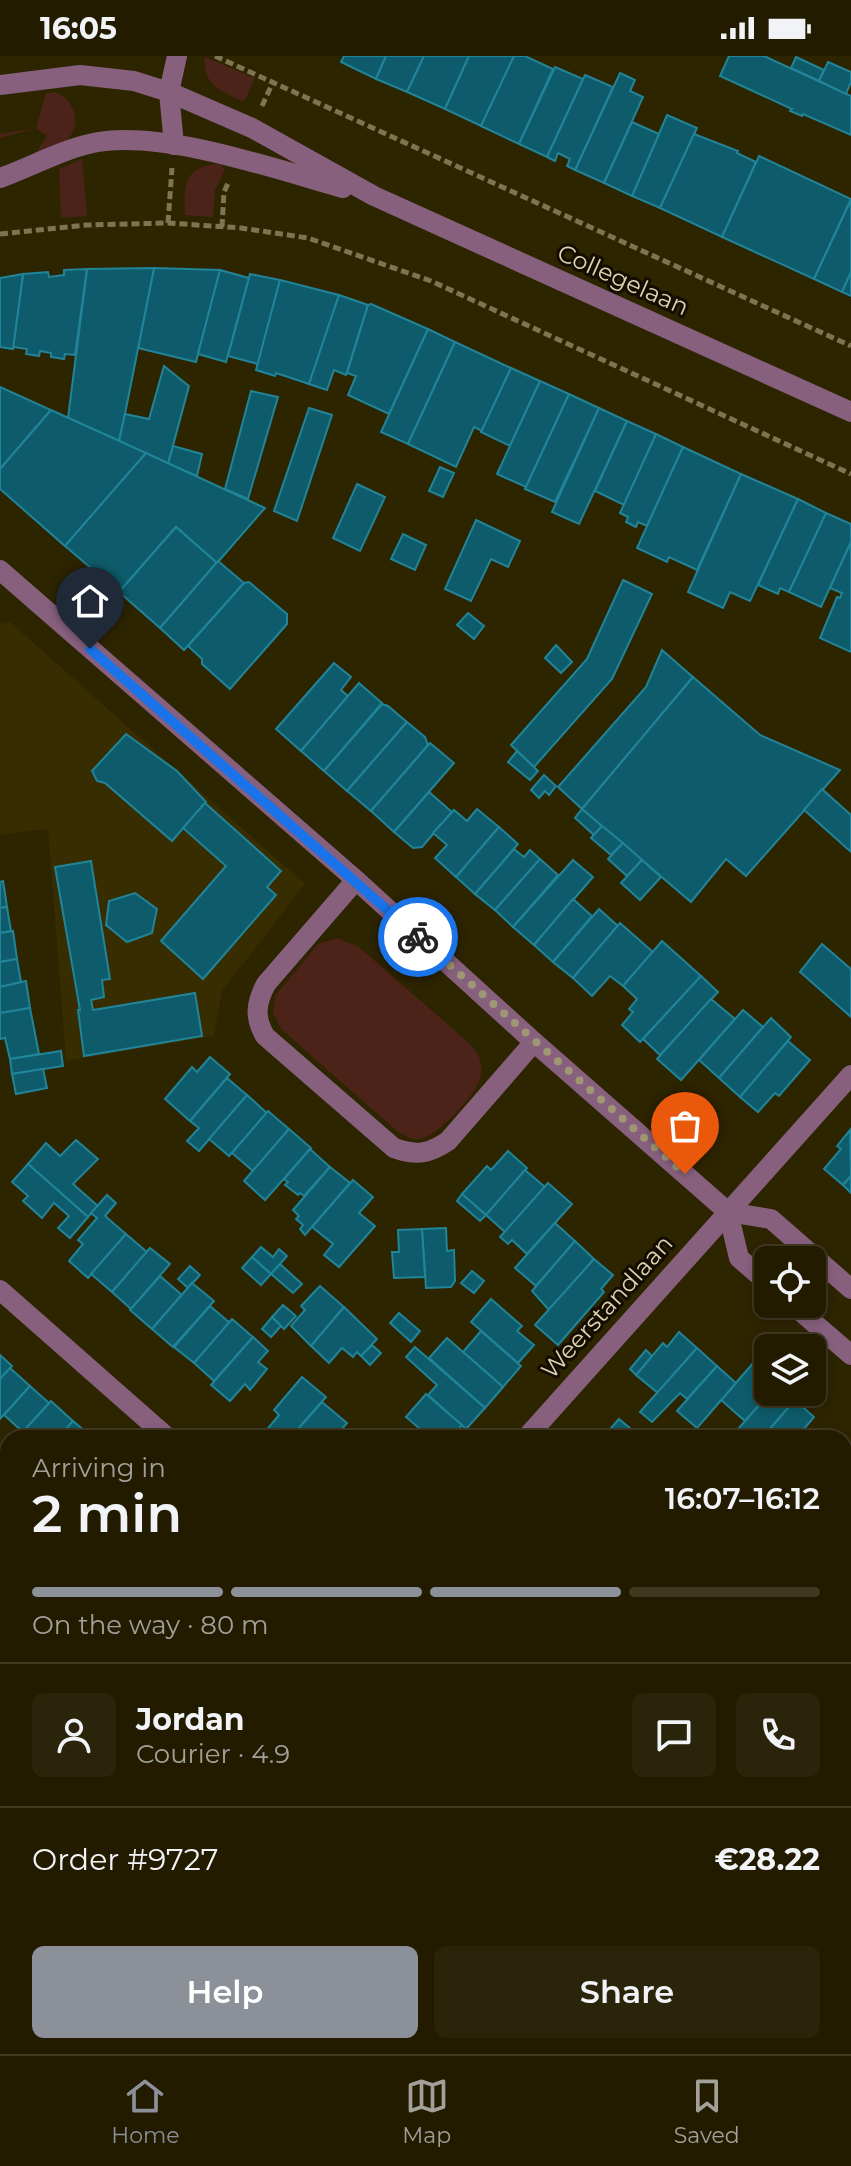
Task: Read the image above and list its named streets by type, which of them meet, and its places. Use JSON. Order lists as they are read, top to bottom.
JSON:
{
  "streets": {
    "street": ["Collegelaan", "Weerstandlaan"]
  },
  "page": {
    "status": "16:05",
    "heading": ["2 min", "Arriving in", "16:07–16:12"],
    "panel": [
      "Jordan",
      "Courier · 4.9",
      "Order #9727",
      "€28.22"
    ],
    "bar": "On the way · 80 m",
    "buttons": ["Help", "Share"],
    "tabs": ["Home", "Map", "Saved"]
  }
}
